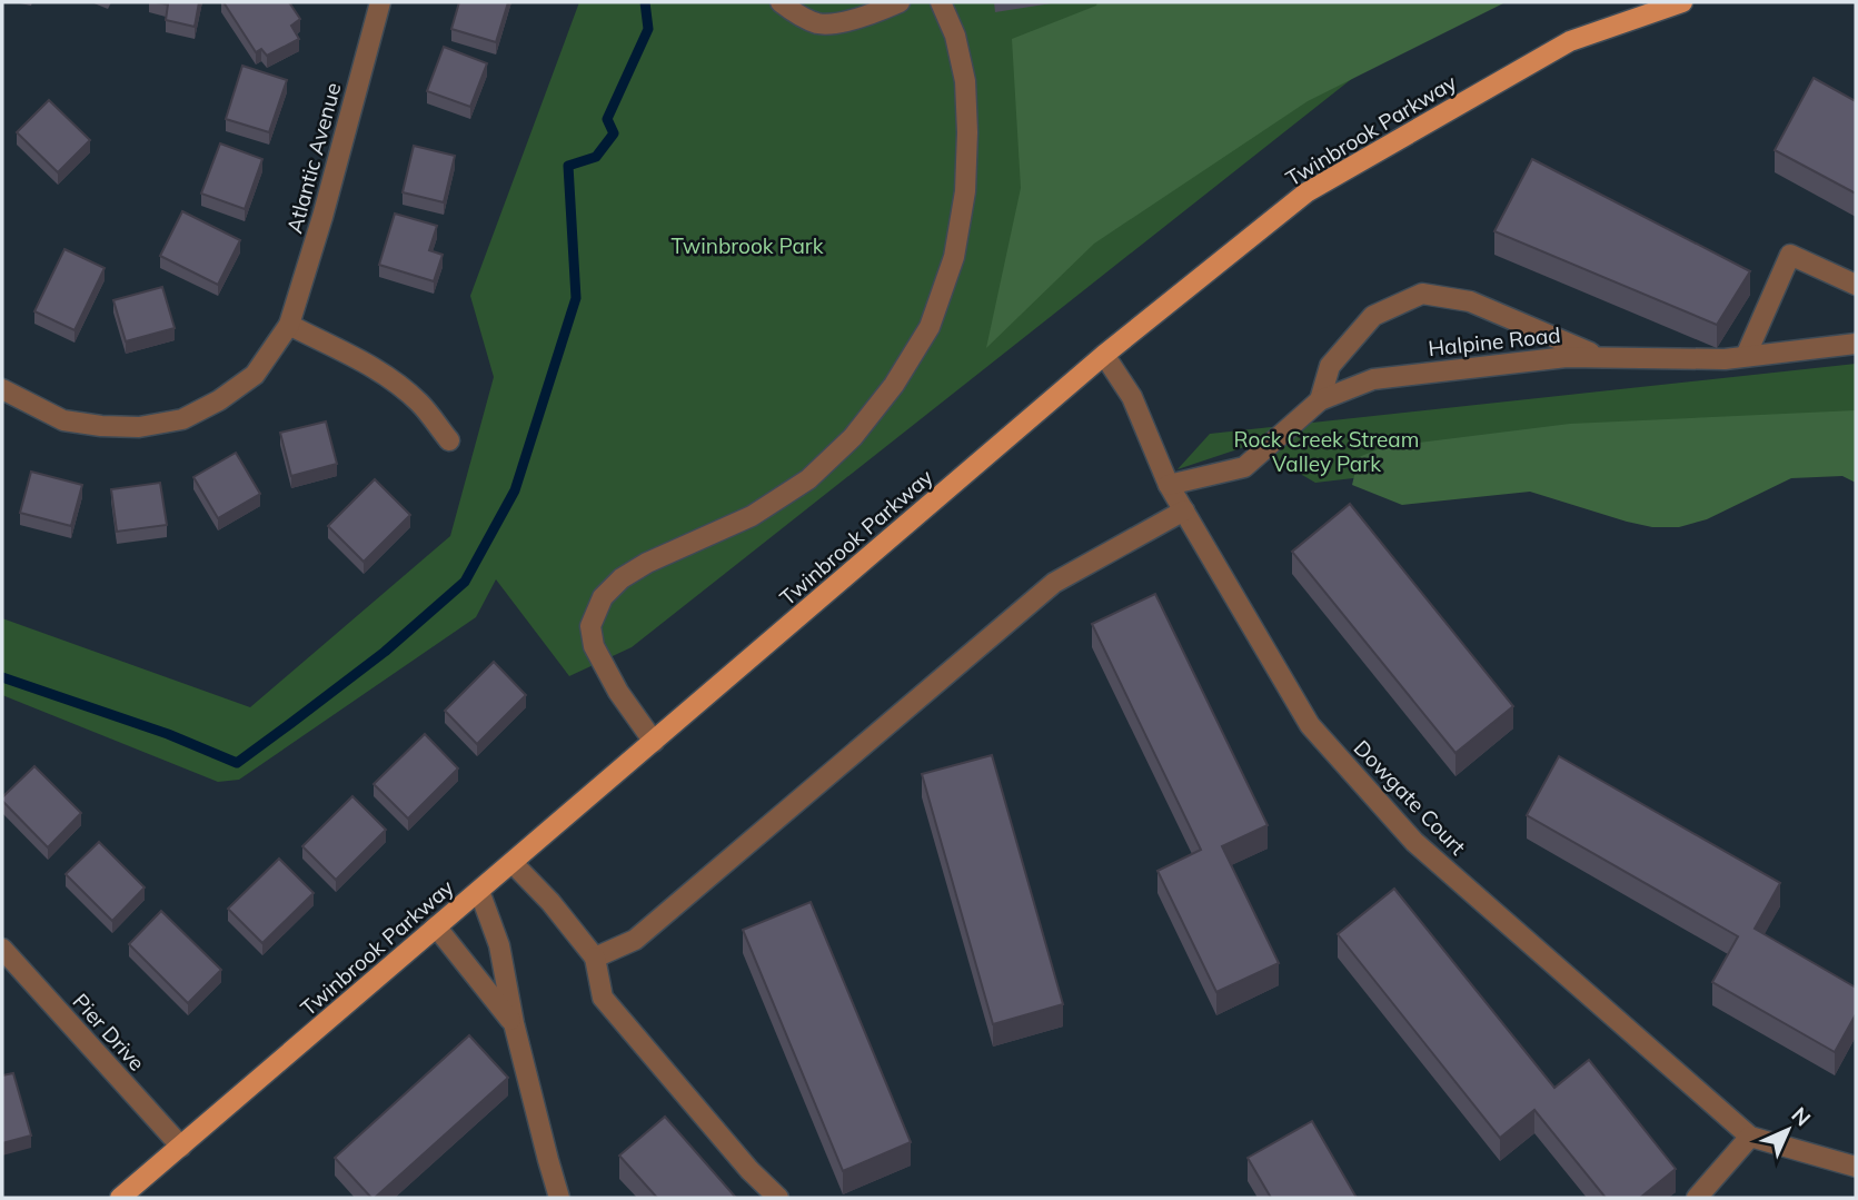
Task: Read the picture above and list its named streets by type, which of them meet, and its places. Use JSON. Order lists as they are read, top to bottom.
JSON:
{
  "streets": {
    "main road": ["Twinbrook Parkway"],
    "street": [
      "Atlantic Avenue",
      "Halpine Road",
      "Dowgate Court",
      "Pier Drive"
    ]
  },
  "crossings": [
    ["Twinbrook Parkway", "Dowgate Court"],
    ["Twinbrook Parkway", "Pier Drive"],
    ["Halpine Road", "Dowgate Court"]
  ],
  "parks": ["Twinbrook Park", "Rock Creek Stream Valley Park"],
  "north": "top right"
}
